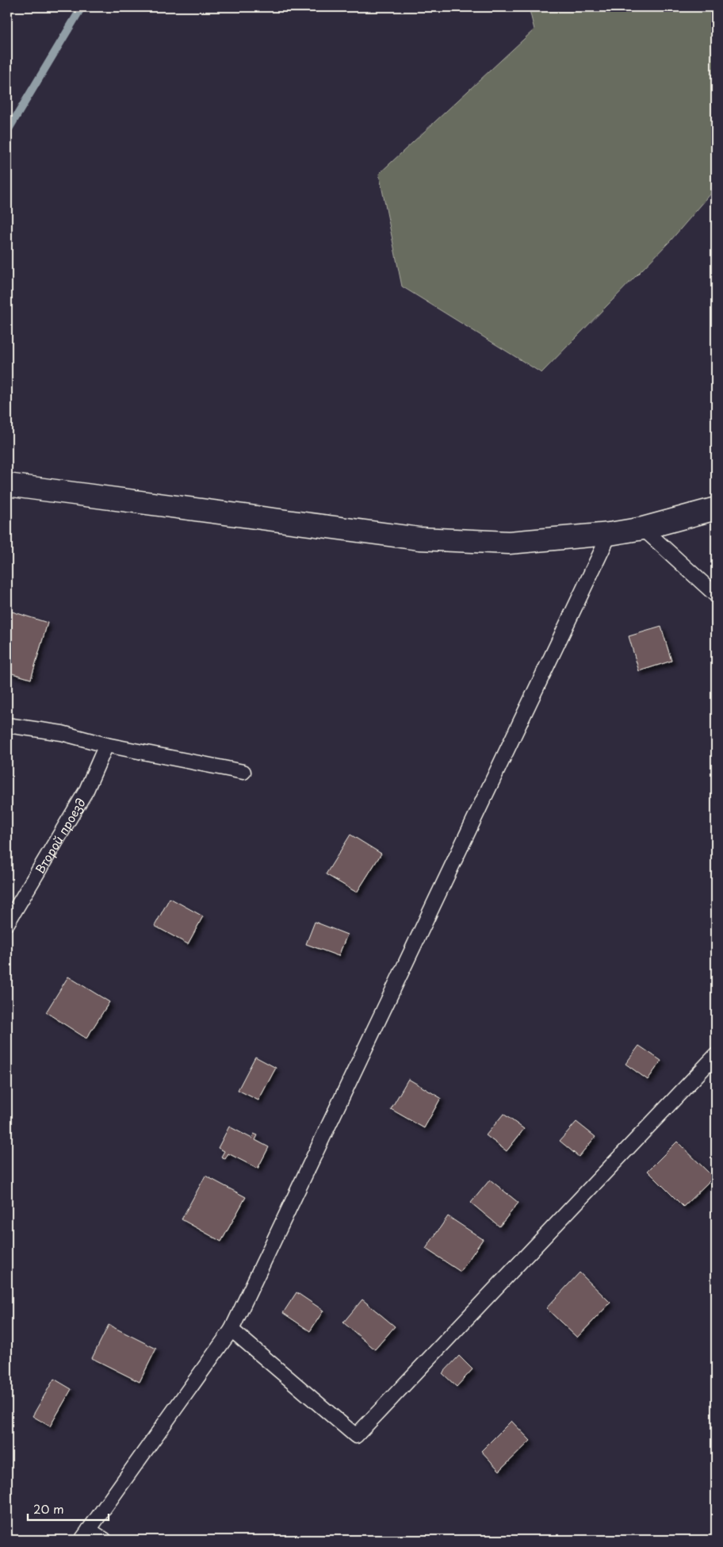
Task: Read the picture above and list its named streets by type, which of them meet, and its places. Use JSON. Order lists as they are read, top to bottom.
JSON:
{
  "streets": {
    "lane": ["Второй проезд"]
  },
  "scale_bar": "20 m"
}
